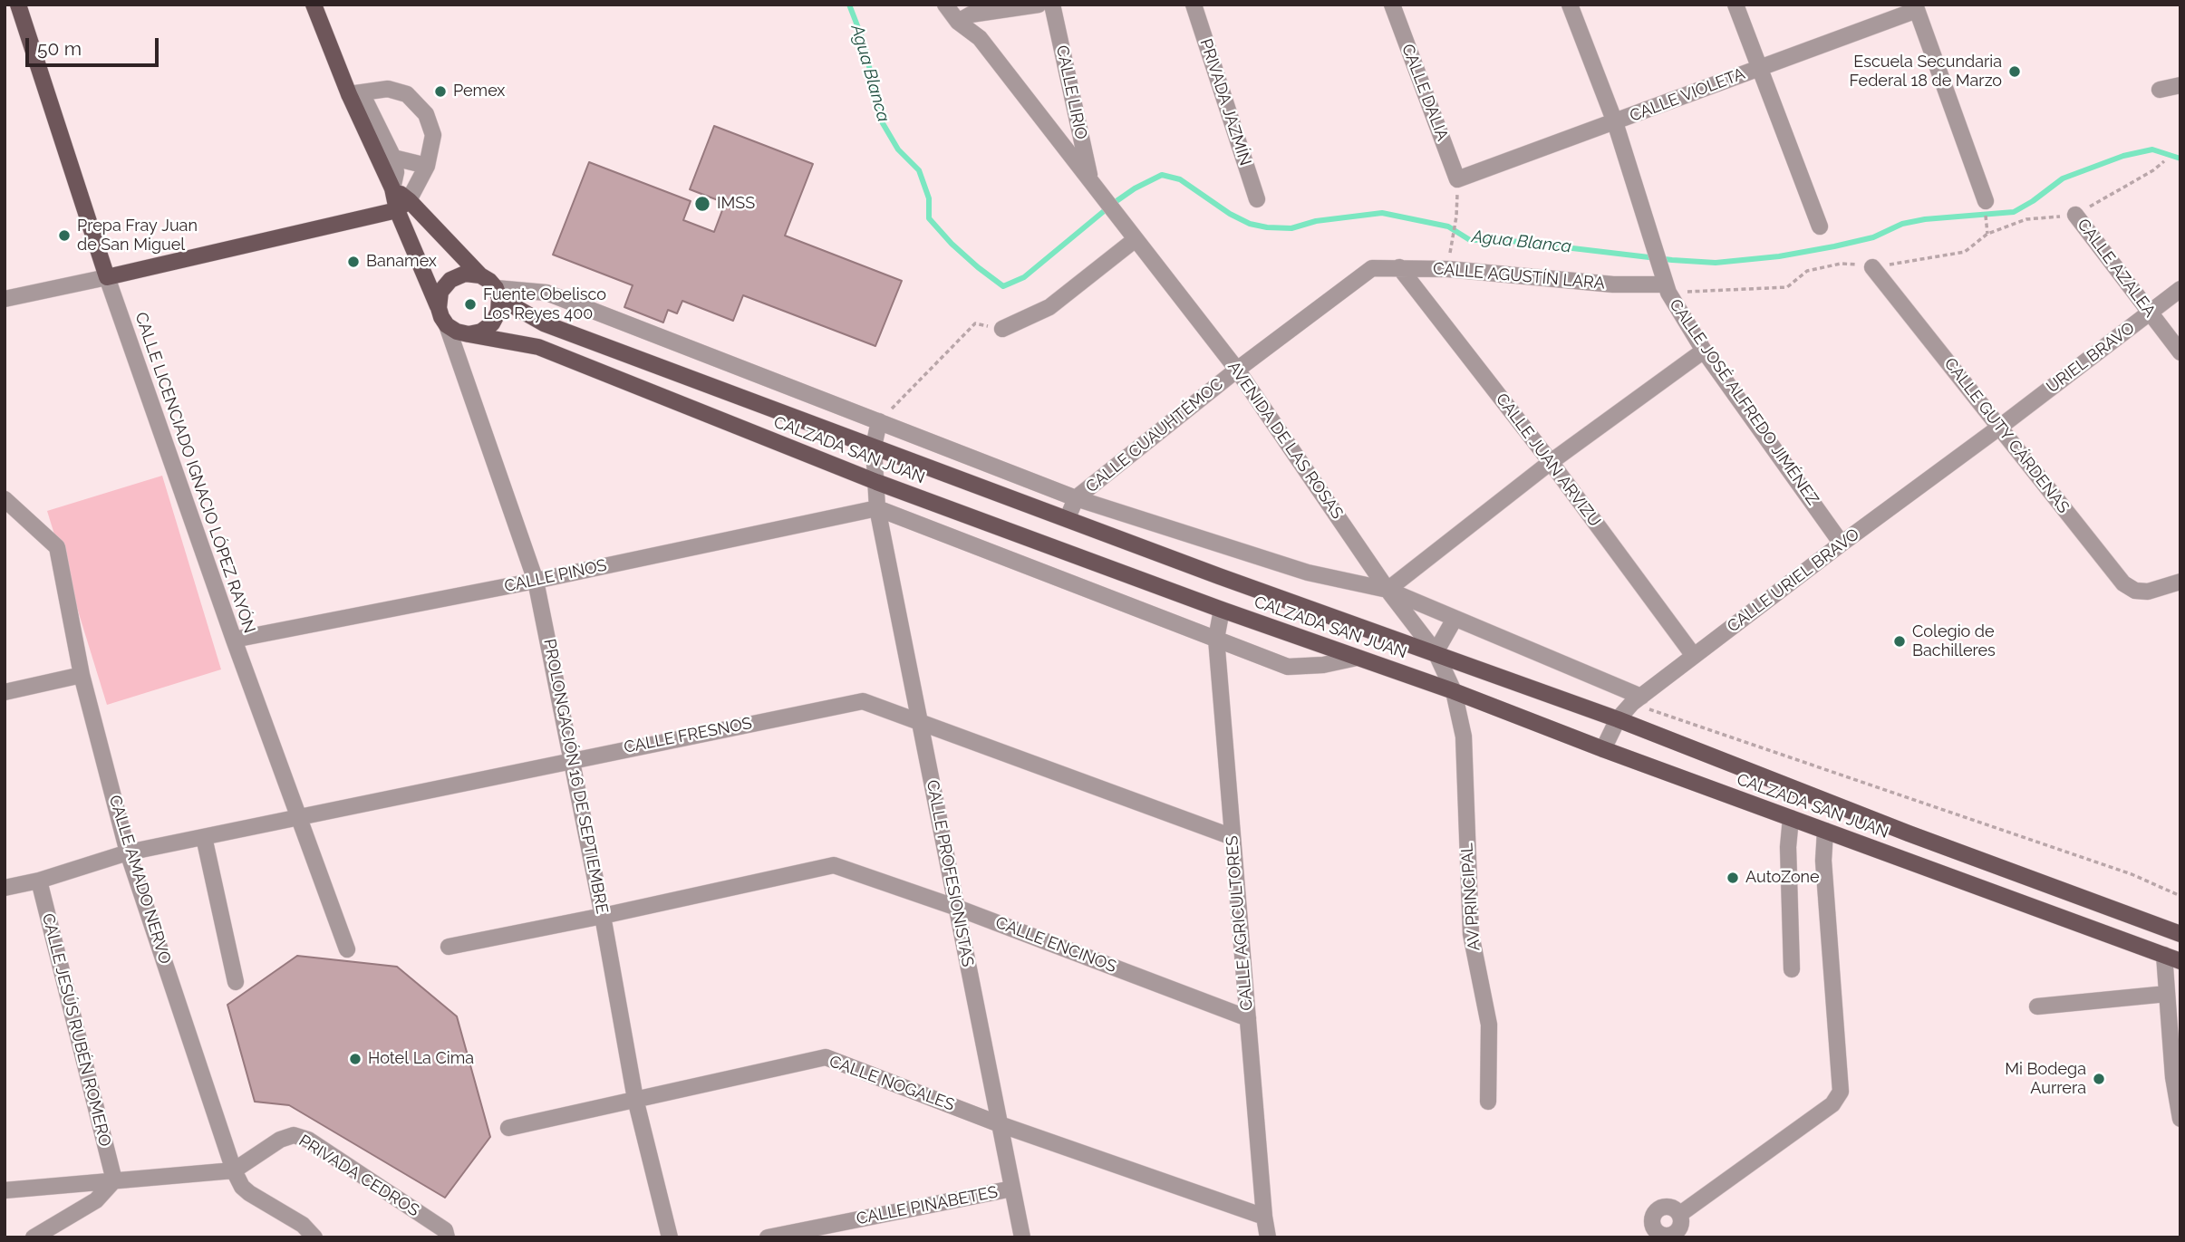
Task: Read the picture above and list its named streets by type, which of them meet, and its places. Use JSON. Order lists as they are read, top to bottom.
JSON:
{
  "streets": {
    "main road": ["CALZADA SAN JUAN", "CALLE LICENCIADO IGNACIO LÓPEZ RAYÓN"],
    "street": [
      "CALLE LIRIO",
      "CALLE DALIA",
      "CALLE VIOLETA",
      "PRIVADA JAZMÍN",
      "CALLE AZALEA",
      "CALLE AGUSTÍN LARA",
      "URIEL BRAVO",
      "CALLE JOSÉ ALFREDO JIMÉNEZ",
      "CALLE CUAUHTÉMOC",
      "CALLE GUTY CÁRDENAS",
      "AVENIDA DE LAS ROSAS",
      "CALLE JUAN ARVIZU",
      "CALLE PINOS",
      "CALLE URIEL BRAVO",
      "CALLE FRESNOS",
      "PROLONGACIÓN 16 DE SEPTIEMBRE",
      "CALLE PROFESIONISTAS",
      "CALLE AMADO NERVO",
      "AV PRINCIPAL",
      "CALLE AGRICULTORES",
      "CALLE ENCINOS",
      "CALLE JESÚS RUBÉN ROMERO",
      "CALLE NOGALES",
      "PRIVADA CEDROS",
      "CALLE PINABETES"
    ]
  },
  "crossings": [
    ["CALLE LIRIO", "AVENIDA DE LAS ROSAS"],
    ["CALLE DALIA", "CALLE VIOLETA"],
    ["CALLE VIOLETA", "CALLE JOSÉ ALFREDO JIMÉNEZ"],
    ["CALLE AZALEA", "URIEL BRAVO"],
    ["CALLE AGUSTÍN LARA", "CALLE JOSÉ ALFREDO JIMÉNEZ"],
    ["CALLE AGUSTÍN LARA", "CALLE CUAUHTÉMOC"],
    ["CALLE AGUSTÍN LARA", "CALLE JUAN ARVIZU"],
    ["URIEL BRAVO", "CALLE GUTY CÁRDENAS"],
    ["URIEL BRAVO", "CALLE URIEL BRAVO"],
    ["CALLE JOSÉ ALFREDO JIMÉNEZ", "CALLE URIEL BRAVO"],
    ["CALLE CUAUHTÉMOC", "AVENIDA DE LAS ROSAS"],
    ["CALLE CUAUHTÉMOC", "CALZADA SAN JUAN"],
    ["CALLE GUTY CÁRDENAS", "CALLE URIEL BRAVO"],
    ["AVENIDA DE LAS ROSAS", "CALZADA SAN JUAN"],
    ["AVENIDA DE LAS ROSAS", "AV PRINCIPAL"],
    ["CALZADA SAN JUAN", "CALLE URIEL BRAVO"],
    ["CALZADA SAN JUAN", "PROLONGACIÓN 16 DE SEPTIEMBRE"],
    ["CALZADA SAN JUAN", "CALLE PROFESIONISTAS"],
    ["CALZADA SAN JUAN", "AV PRINCIPAL"],
    ["CALZADA SAN JUAN", "CALLE AGRICULTORES"],
    ["CALLE JUAN ARVIZU", "CALLE URIEL BRAVO"],
    ["CALLE LICENCIADO IGNACIO LÓPEZ RAYÓN", "CALLE PINOS"],
    ["CALLE LICENCIADO IGNACIO LÓPEZ RAYÓN", "CALLE FRESNOS"],
    ["CALLE PINOS", "PROLONGACIÓN 16 DE SEPTIEMBRE"],
    ["CALLE PINOS", "CALLE PROFESIONISTAS"],
    ["CALLE FRESNOS", "PROLONGACIÓN 16 DE SEPTIEMBRE"],
    ["CALLE FRESNOS", "CALLE PROFESIONISTAS"],
    ["CALLE FRESNOS", "CALLE AMADO NERVO"],
    ["CALLE FRESNOS", "CALLE AGRICULTORES"],
    ["CALLE FRESNOS", "CALLE JESÚS RUBÉN ROMERO"],
    ["PROLONGACIÓN 16 DE SEPTIEMBRE", "CALLE ENCINOS"],
    ["PROLONGACIÓN 16 DE SEPTIEMBRE", "CALLE NOGALES"],
    ["CALLE PROFESIONISTAS", "CALLE ENCINOS"],
    ["CALLE PROFESIONISTAS", "CALLE NOGALES"],
    ["CALLE PROFESIONISTAS", "CALLE PINABETES"],
    ["CALLE AMADO NERVO", "PRIVADA CEDROS"],
    ["CALLE AGRICULTORES", "CALLE ENCINOS"],
    ["CALLE AGRICULTORES", "CALLE NOGALES"]
  ],
  "water": ["Agua Blanca"],
  "places": [
    "Escuela Secundaria Federal 18 de Marzo",
    "Pemex",
    "IMSS",
    "Prepa Fray Juan de San Miguel",
    "Banamex",
    "Fuente Obelisco Los Reyes 400",
    "Colegio de Bachilleres",
    "AutoZone",
    "Hotel La Cima",
    "Mi Bodega Aurrera"
  ],
  "scale_bar": "50 m"
}
